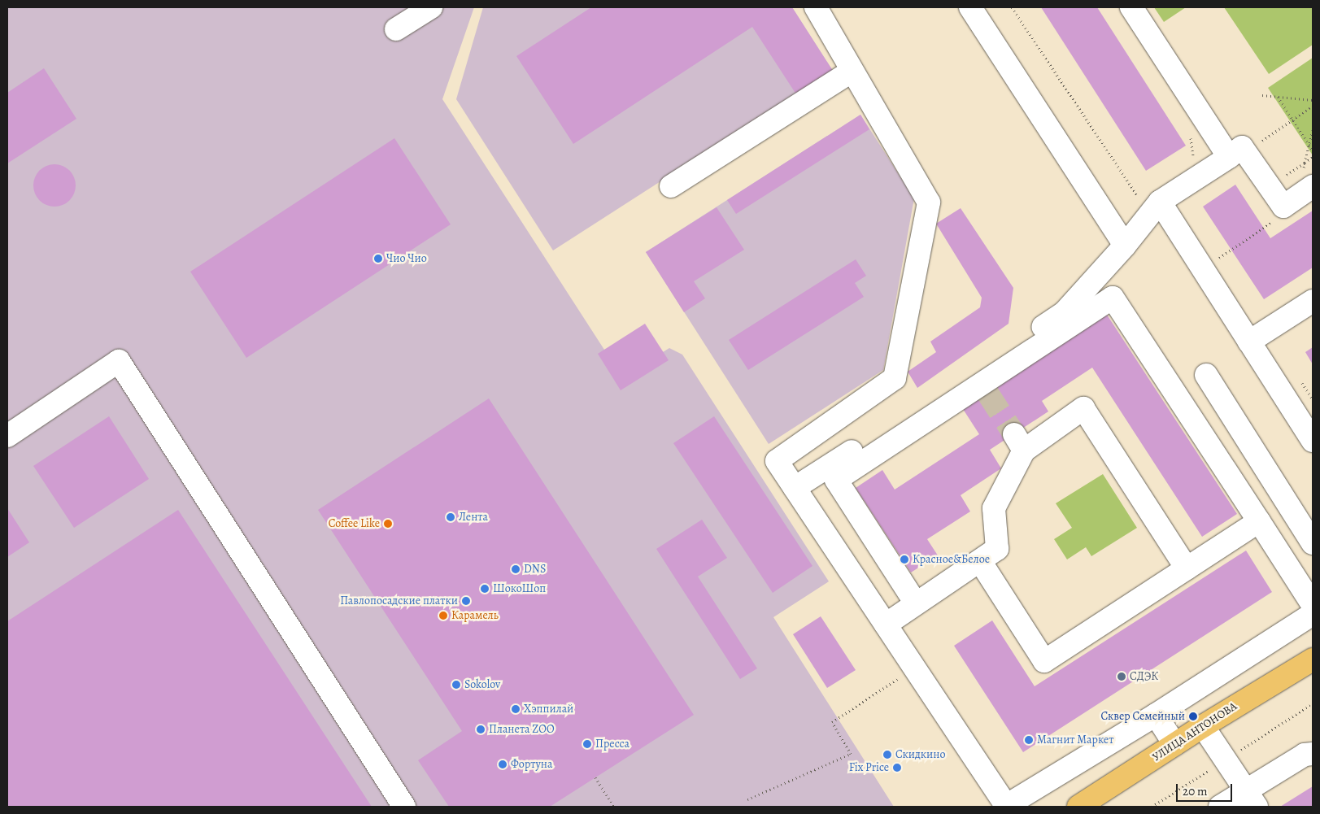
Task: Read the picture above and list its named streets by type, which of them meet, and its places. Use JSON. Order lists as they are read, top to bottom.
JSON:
{
  "streets": {
    "main road": ["УЛИЦА АНТОНОВА"]
  },
  "places": [
    "Чио Чио",
    "Лента",
    "Coffee Like",
    "Красное&Белое",
    "DNS",
    "ШокоШоп",
    "Павлопосадские платки",
    "Карамель",
    "СДЭК",
    "Sokolov",
    "Хэппилай",
    "Сквер Семейный",
    "Планета ZOO",
    "Магнит Маркет",
    "Пресса",
    "Скидкино",
    "Фортуна",
    "Fix Price"
  ],
  "scale_bar": "20 m"
}
